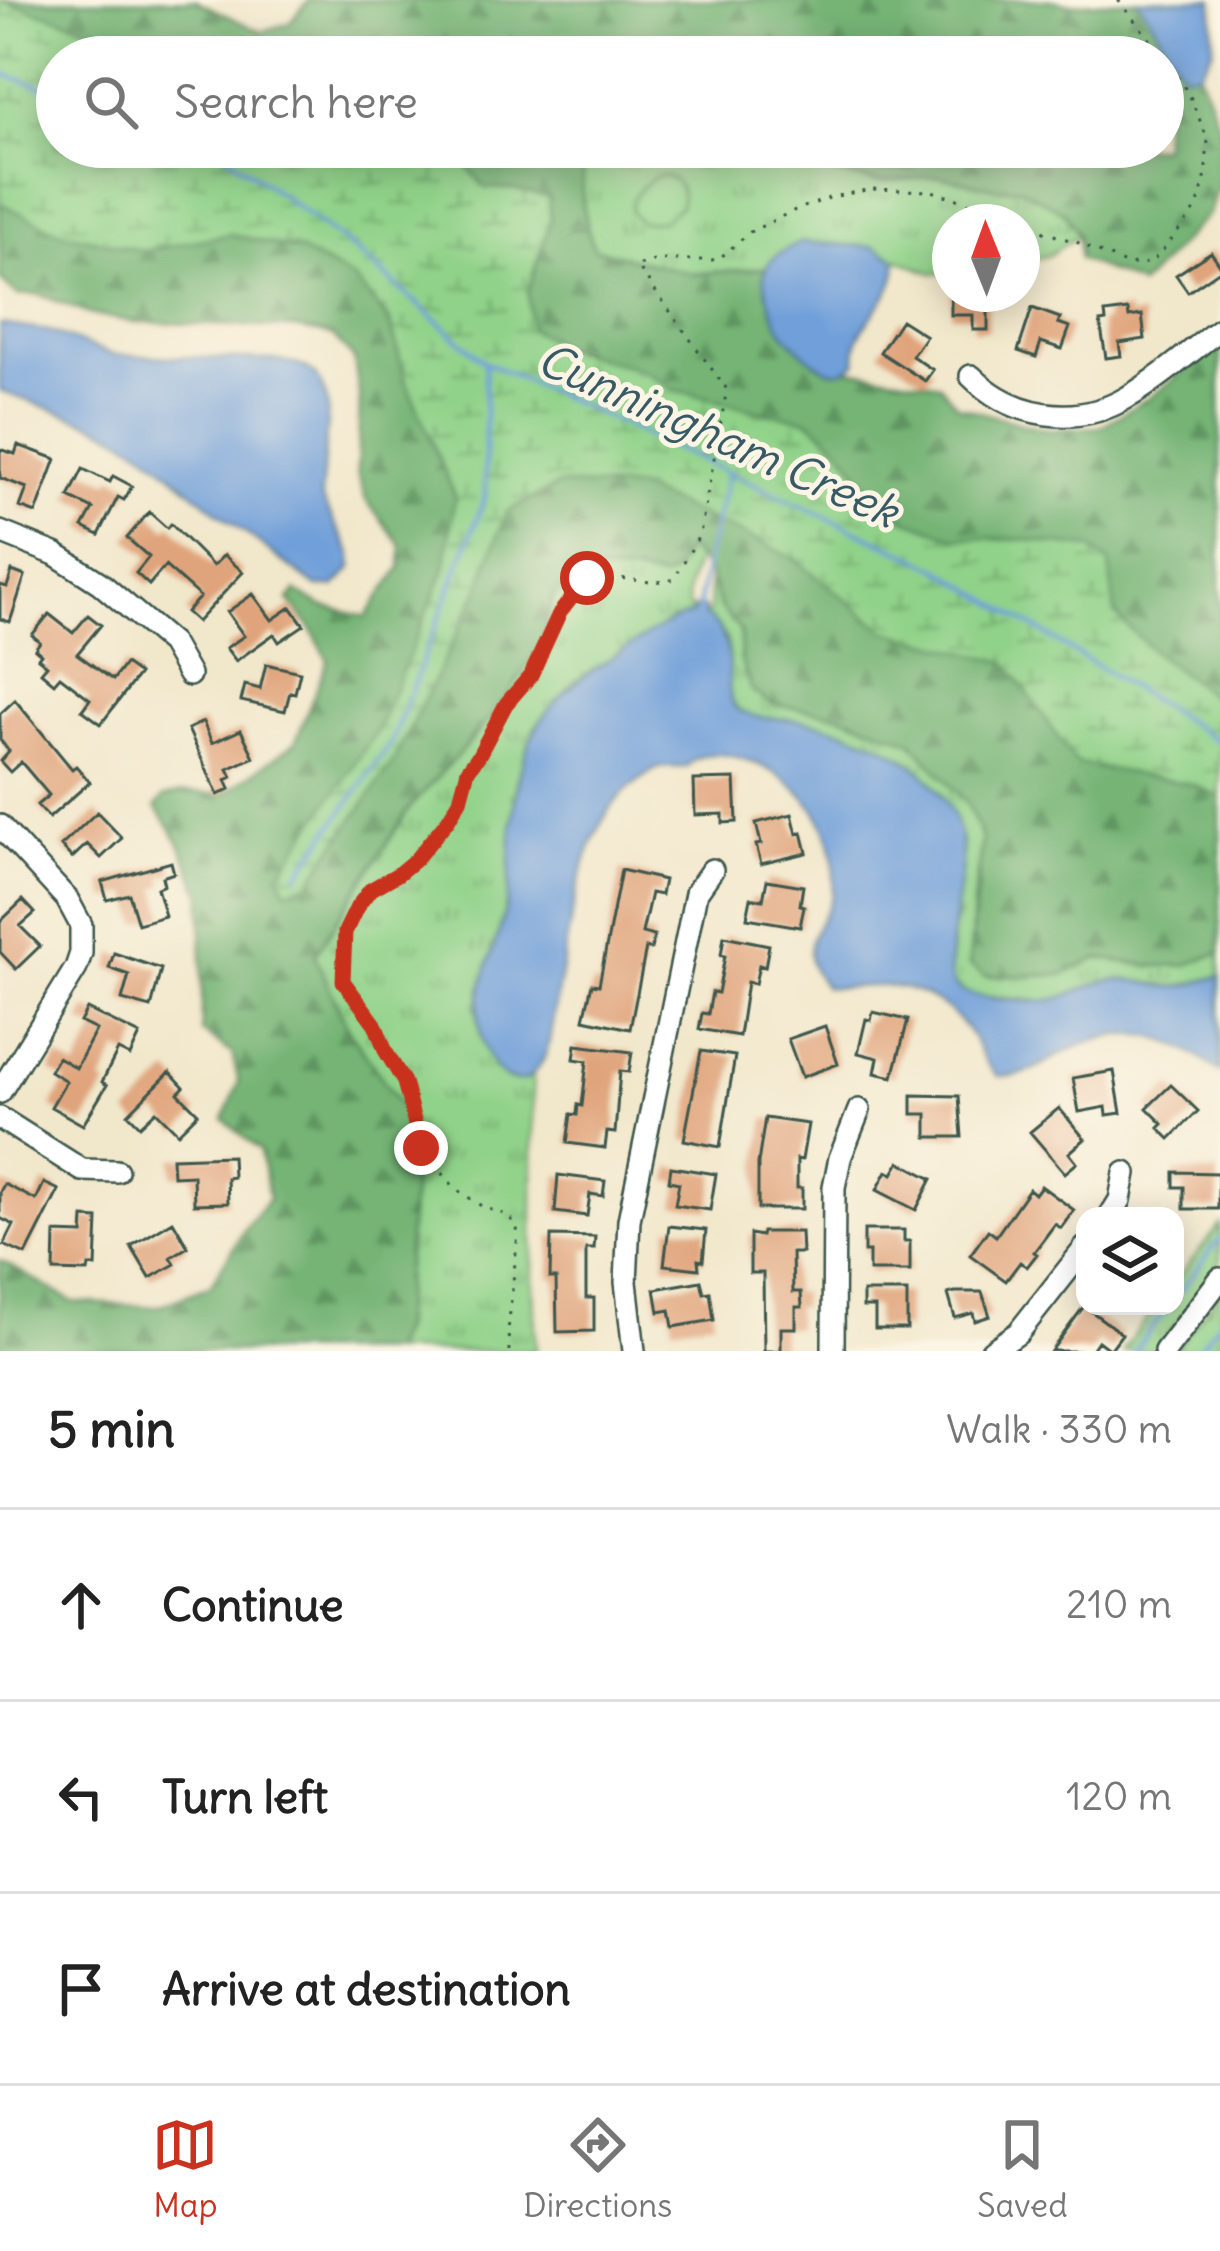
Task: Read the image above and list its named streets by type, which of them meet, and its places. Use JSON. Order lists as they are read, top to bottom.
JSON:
{
  "water": ["Cunningham Creek"],
  "north": "top",
  "page": {
    "search": "Search here",
    "heading": ["5 min", "Walk · 330 m"],
    "list": [
      ["Continue", "210 m"],
      ["Turn left", "120 m"],
      "Arrive at destination"
    ],
    "nav": ["Map", "Directions", "Saved"]
  }
}
